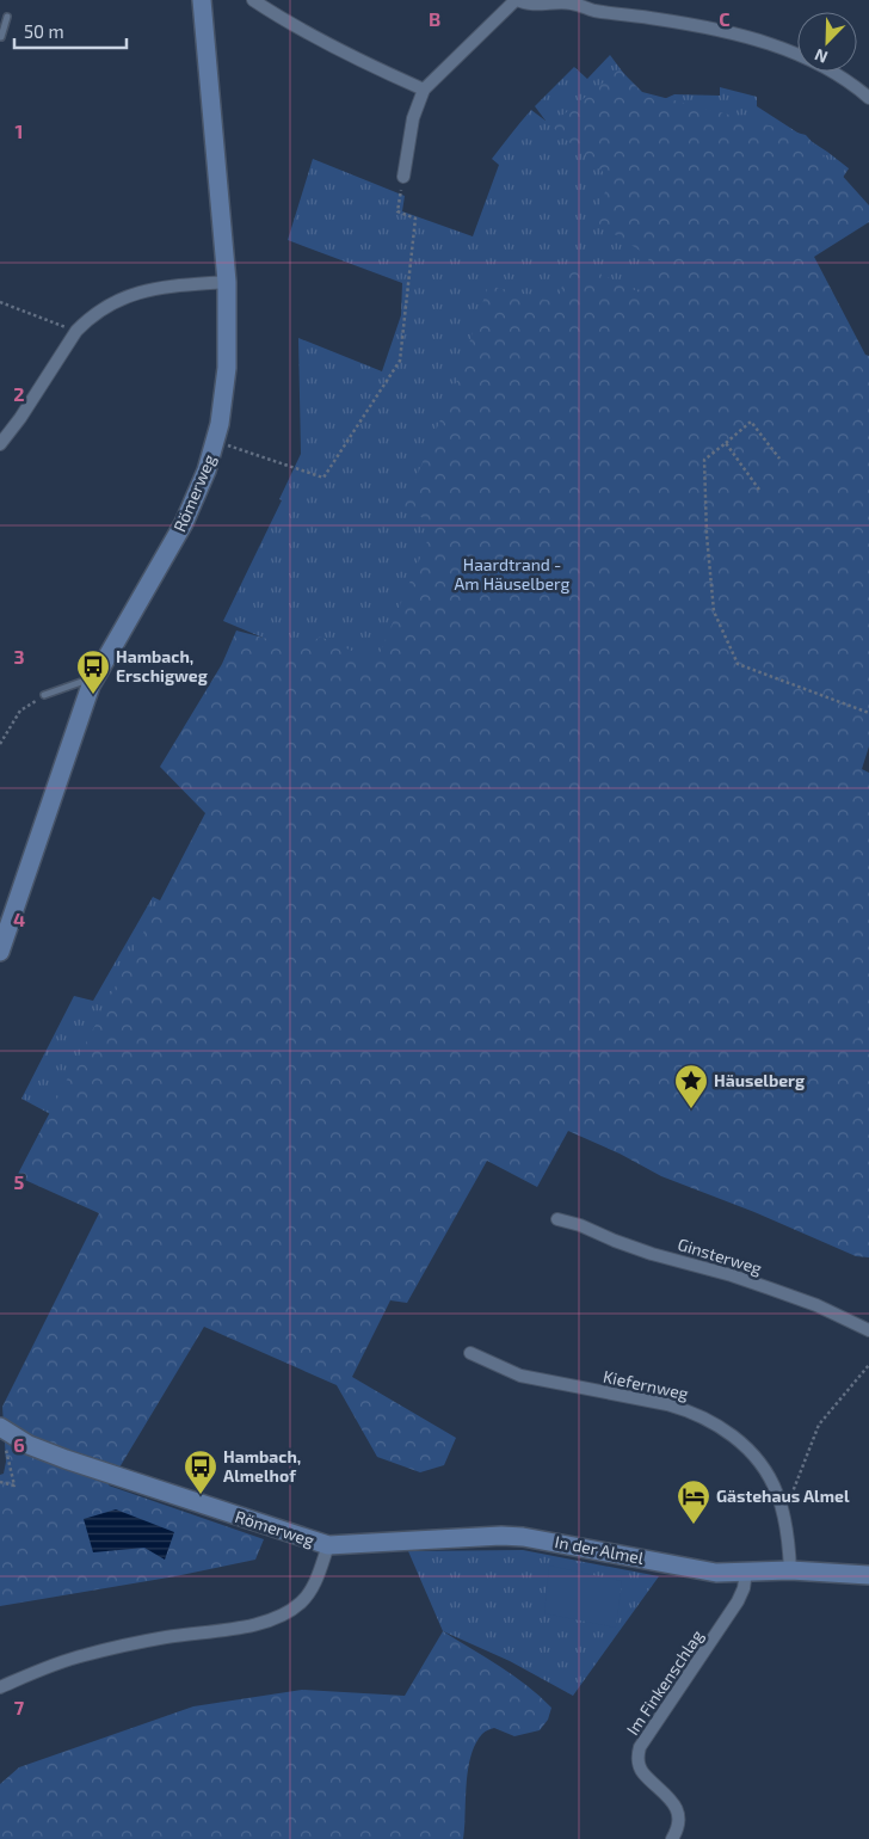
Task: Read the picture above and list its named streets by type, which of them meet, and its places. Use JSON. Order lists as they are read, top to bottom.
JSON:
{
  "streets": {
    "street": [
      "Römerweg",
      "Ginsterweg",
      "Kiefernweg",
      "In der Almel",
      "Im Finkenschlag"
    ]
  },
  "crossings": [
    ["Römerweg", "In der Almel"],
    ["Kiefernweg", "In der Almel"],
    ["In der Almel", "Im Finkenschlag"]
  ],
  "parks": ["Haardtrand - Am Häuselberg"],
  "places": {
    "bus stop": ["Hambach, Erschigweg", "Hambach, Almelhof"],
    "place": ["Häuselberg"],
    "hotel": ["Gästehaus Almel"]
  },
  "scale_bar": "50 m",
  "north": "bottom left",
  "grid": {
    "columns": ["B", "C"],
    "rows": [
      "1",
      "2",
      "3",
      "4",
      "5",
      "6",
      "7"
    ]
  }
}
